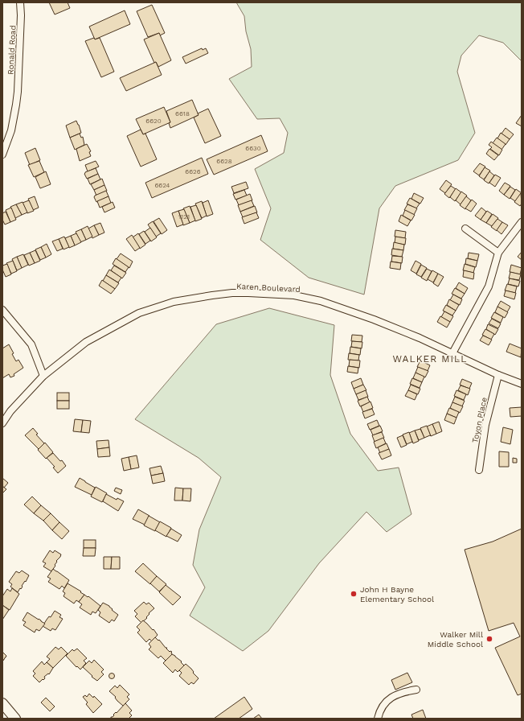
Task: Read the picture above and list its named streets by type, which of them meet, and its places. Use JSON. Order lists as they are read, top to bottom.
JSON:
{
  "streets": {
    "street": ["Ronald Road", "Karen Boulevard", "Toyon Place"]
  },
  "crossings": [
    ["Karen Boulevard", "Toyon Place"]
  ],
  "districts": ["WALKER MILL"],
  "places": ["John H Bayne Elementary School", "Walker Mill Middle School"],
  "house_numbers": [
    "6618",
    "6620",
    "6630",
    "6628",
    "6626",
    "6624",
    "1121"
  ]
}
